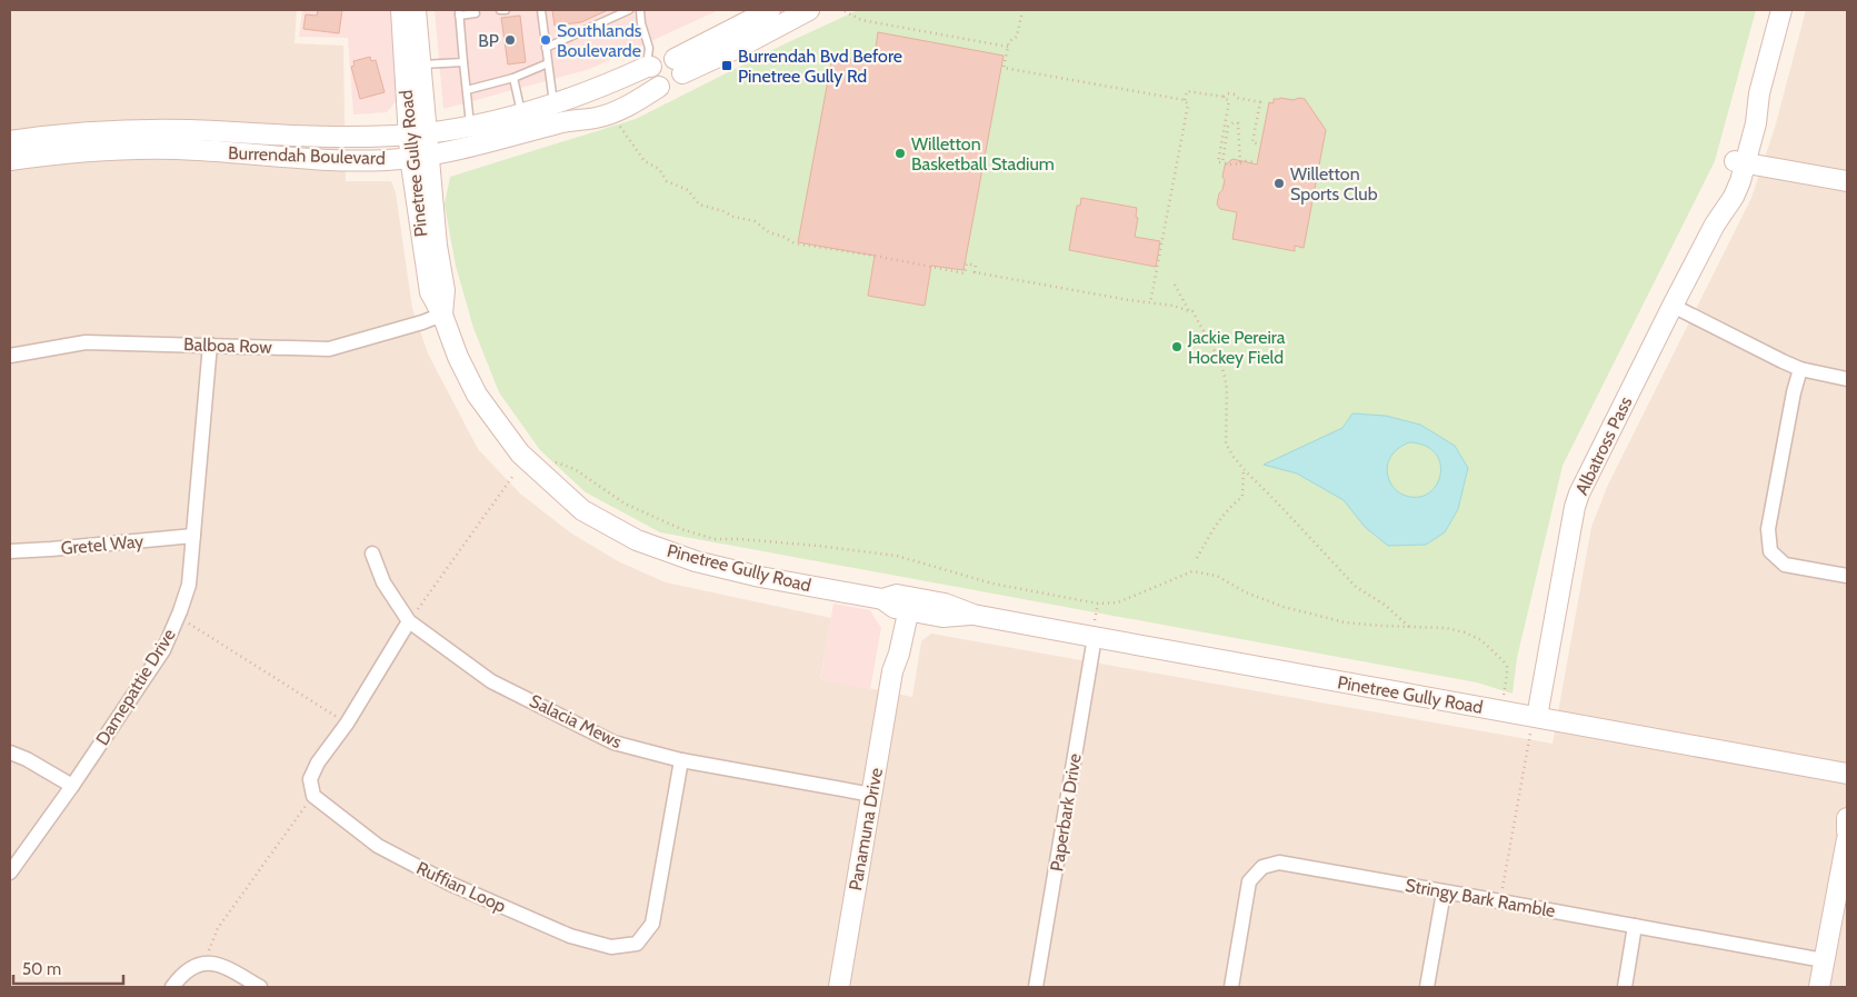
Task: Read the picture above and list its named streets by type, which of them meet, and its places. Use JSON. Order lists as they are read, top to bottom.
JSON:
{
  "streets": {
    "main road": [
      "Burrendah Boulevard",
      "Pinetree Gully Road",
      "Albatross Pass",
      "Panamuna Drive"
    ],
    "street": [
      "Balboa Row",
      "Gretel Way",
      "Damepattie Drive",
      "Salacia Mews",
      "Paperbark Drive",
      "Ruffian Loop",
      "Stringy Bark Ramble"
    ]
  },
  "crossings": [
    ["Burrendah Boulevard", "Pinetree Gully Road"],
    ["Pinetree Gully Road", "Balboa Row"],
    ["Pinetree Gully Road", "Albatross Pass"],
    ["Pinetree Gully Road", "Paperbark Drive"],
    ["Pinetree Gully Road", "Panamuna Drive"],
    ["Balboa Row", "Damepattie Drive"],
    ["Gretel Way", "Damepattie Drive"],
    ["Salacia Mews", "Panamuna Drive"],
    ["Salacia Mews", "Ruffian Loop"]
  ],
  "places": {
    "other": [
      "BP",
      "Southlands Boulevarde",
      "Willetton Basketball Stadium",
      "Willetton Sports Club",
      "Jackie Pereira Hockey Field"
    ],
    "transit": ["Burrendah Bvd Before Pinetree Gully Rd"]
  },
  "scale_bar": "50 m"
}
